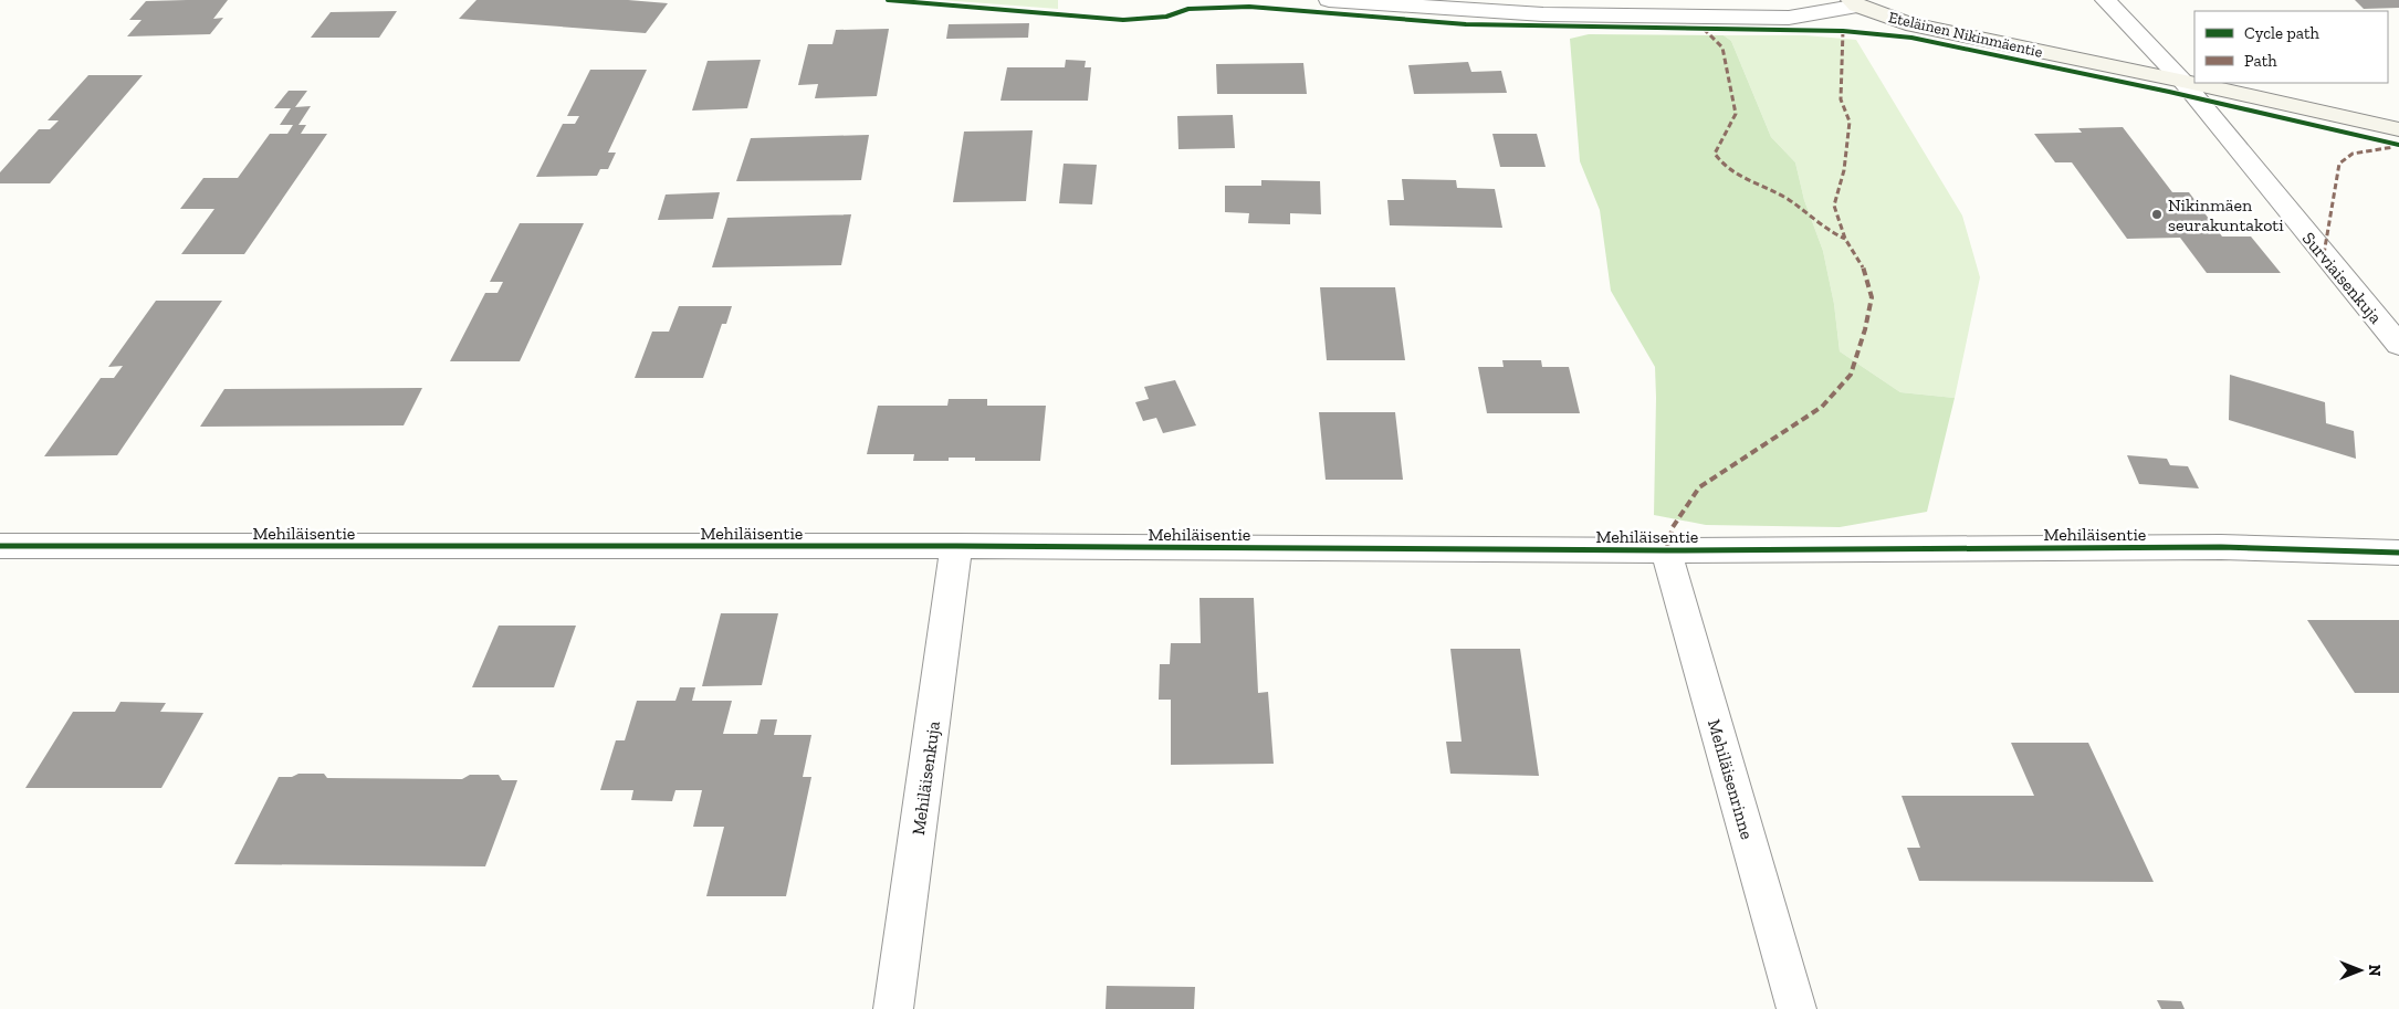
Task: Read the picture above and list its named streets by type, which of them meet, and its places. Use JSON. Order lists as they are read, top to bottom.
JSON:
{
  "streets": {
    "street": [
      "Eteläinen Nikinmäentie",
      "Surviaisenkuja",
      "Mehiläisentie",
      "Mehiläisenkuja",
      "Mehiläisenrinne"
    ]
  },
  "crossings": [
    ["Eteläinen Nikinmäentie", "Surviaisenkuja"],
    ["Mehiläisentie", "Mehiläisenkuja"],
    ["Mehiläisentie", "Mehiläisenrinne"]
  ],
  "places": ["Nikinmäen seurakuntakoti"],
  "legend": ["Cycle path", "Path"],
  "north": "right"
}
